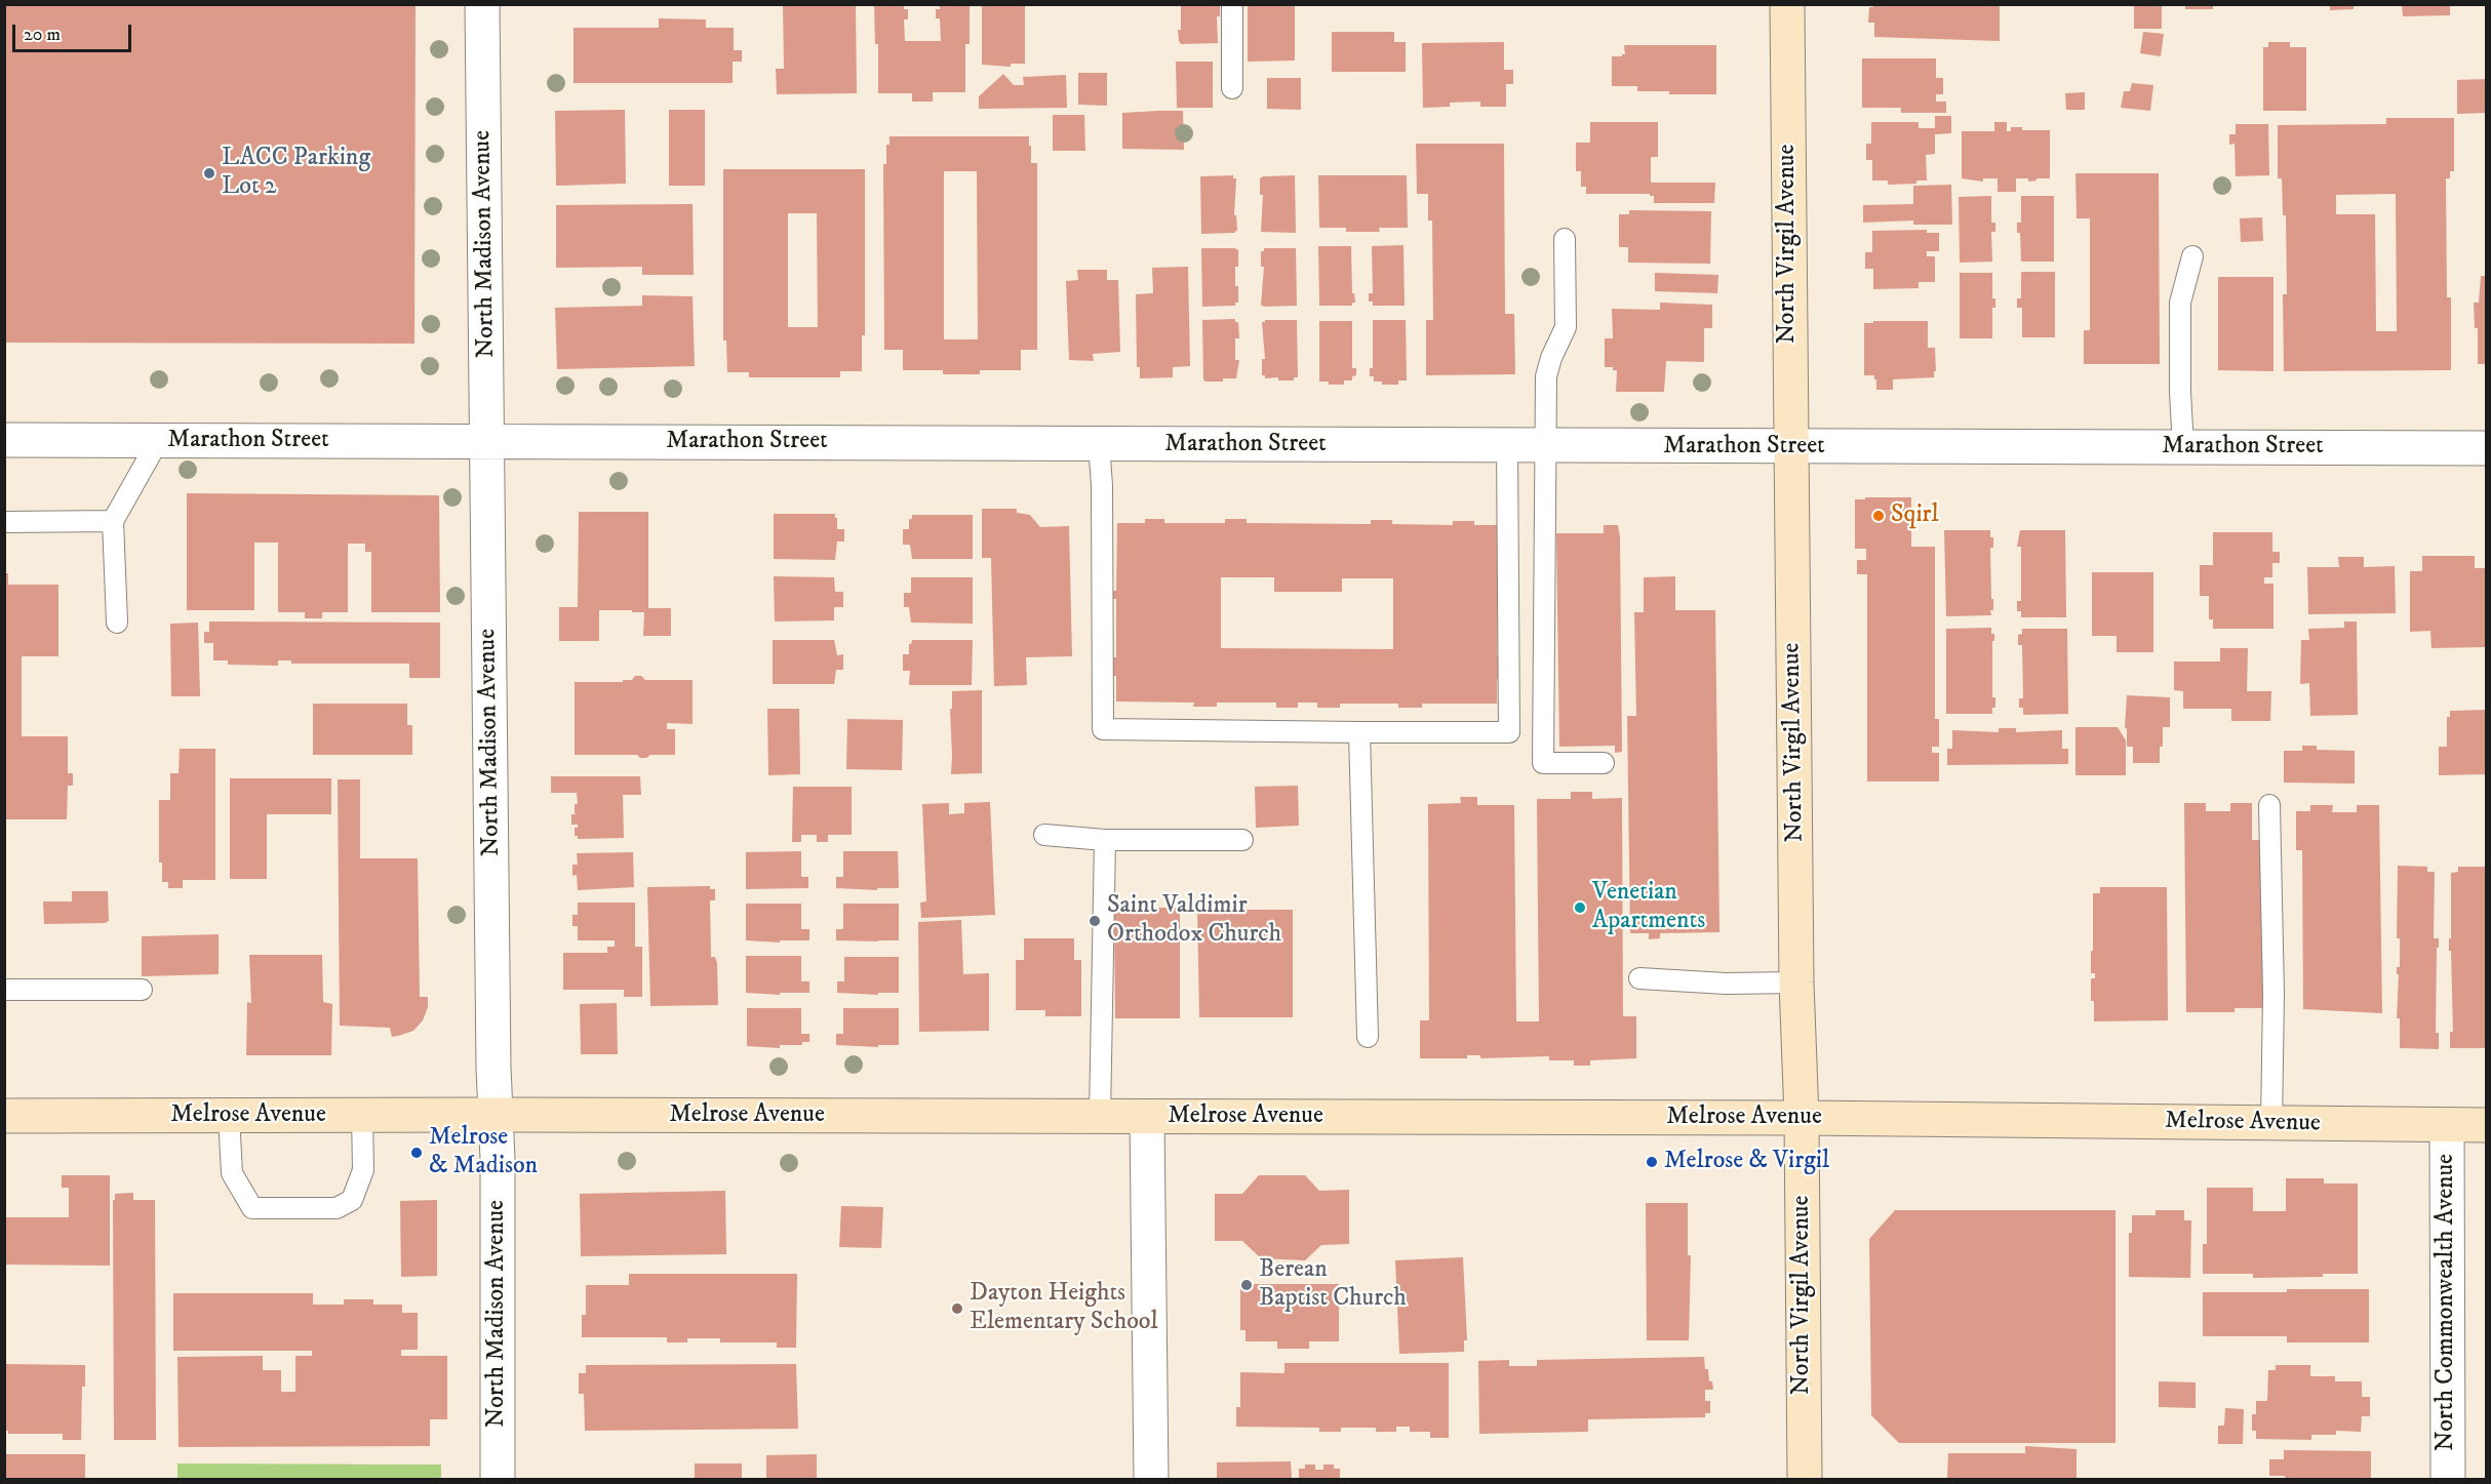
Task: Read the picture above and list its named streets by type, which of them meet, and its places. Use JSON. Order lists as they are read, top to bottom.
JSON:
{
  "streets": {
    "main road": ["North Virgil Avenue", "Melrose Avenue"],
    "street": ["North Madison Avenue", "Marathon Street", "North Commonwealth Avenue"]
  },
  "crossings": [
    ["North Madison Avenue", "Marathon Street"],
    ["North Madison Avenue", "Melrose Avenue"],
    ["North Virgil Avenue", "Marathon Street"],
    ["North Virgil Avenue", "Melrose Avenue"],
    ["Melrose Avenue", "North Commonwealth Avenue"]
  ],
  "places": [
    "LACC Parking Lot 2",
    "Sqirl",
    "Venetian Apartments",
    "Saint Valdimir Orthodox Church",
    "Melrose & Madison",
    "Melrose & Virgil",
    "Berean Baptist Church",
    "Dayton Heights Elementary School"
  ],
  "scale_bar": "20 m"
}
